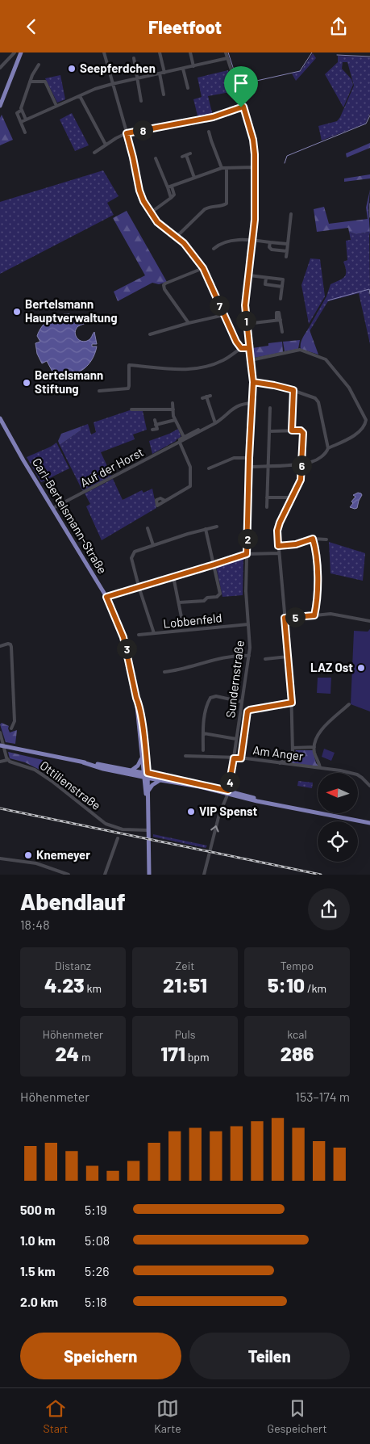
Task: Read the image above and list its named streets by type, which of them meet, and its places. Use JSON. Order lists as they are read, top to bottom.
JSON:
{
  "streets": {
    "main road": ["Carl-Bertelsmann-Straße"],
    "street": [
      "Auf der Horst",
      "Lobbenfeld",
      "Sundernstraße",
      "Am Anger",
      "Ottilienstraße"
    ]
  },
  "crossings": [
    ["Auf der Horst", "Carl-Bertelsmann-Straße"],
    ["Auf der Horst", "Sundernstraße"],
    ["Carl-Bertelsmann-Straße", "Ottilienstraße"],
    ["Lobbenfeld", "Sundernstraße"],
    ["Sundernstraße", "Am Anger"]
  ],
  "places": [
    "Seepferdchen",
    "Bertelsmann Hauptverwaltung",
    "Bertelsmann Stiftung",
    "LAZ Ost",
    "VIP Spenst",
    "Knemeyer"
  ],
  "north": "left",
  "page": {
    "header": "Fleetfoot",
    "pins": [
      "8",
      "7",
      "1",
      "6",
      "2",
      "5",
      "3",
      "4"
    ],
    "heading": ["Abendlauf", "18:48"],
    "stats": [
      ["Distanz", "4.23 km"],
      ["Zeit", "21:51"],
      ["Tempo", "5:10 /km"],
      ["Höhenmeter", "24 m"],
      ["Puls", "171 bpm"],
      ["kcal", "286"]
    ],
    "chart": ["Höhenmeter", "153–174 m"],
    "list": [
      {
        "name": "500 m",
        "note": "5:19"
      },
      {
        "name": "1.0 km",
        "note": "5:08"
      },
      {
        "name": "1.5 km",
        "note": "5:26"
      },
      {
        "name": "2.0 km",
        "note": "5:18"
      }
    ],
    "buttons": ["Speichern", "Teilen"],
    "tabs": ["Start", "Karte", "Gespeichert"]
  }
}
